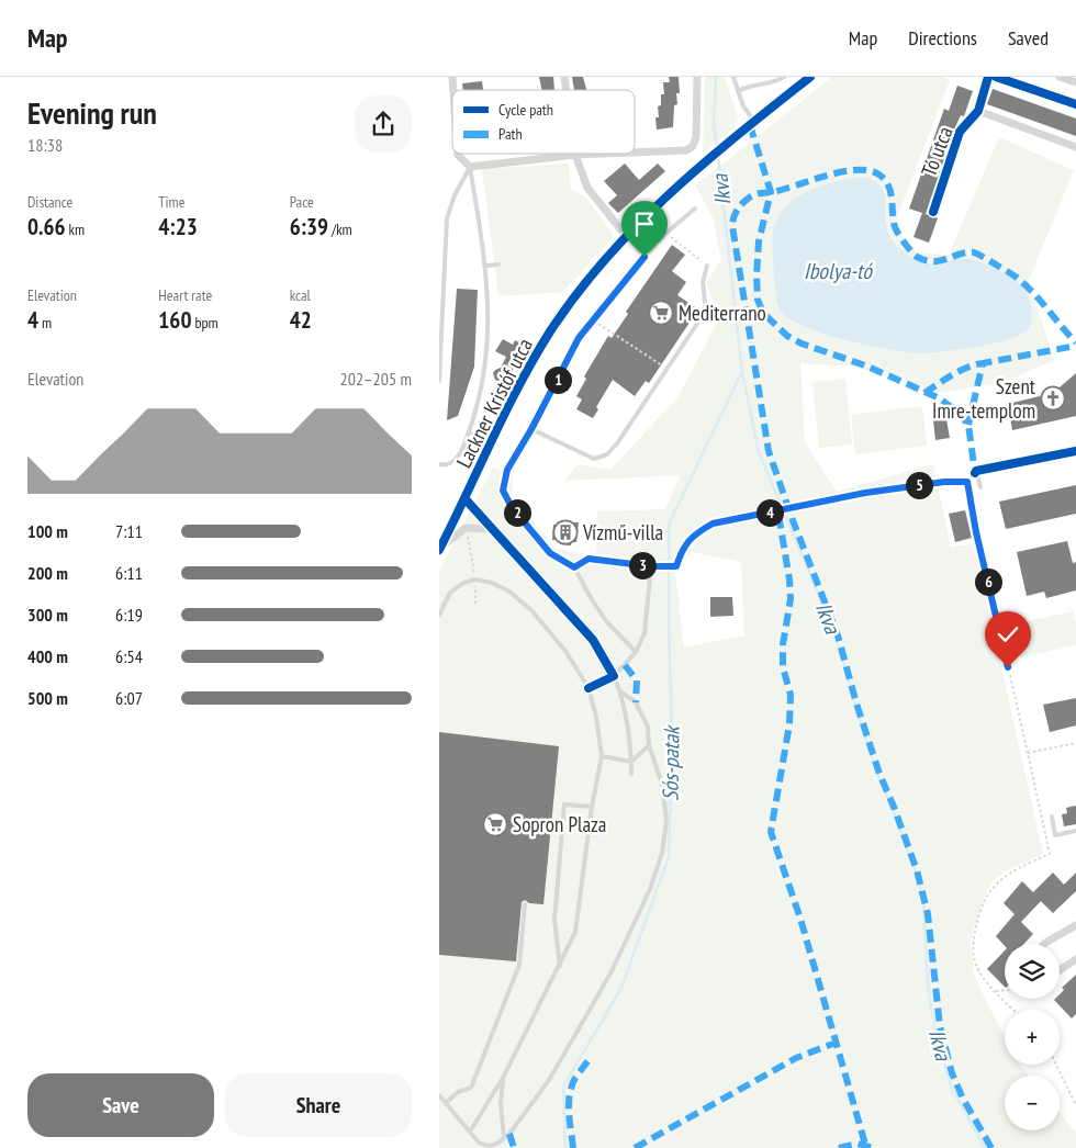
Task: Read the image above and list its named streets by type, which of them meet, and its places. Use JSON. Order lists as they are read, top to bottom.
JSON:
{
  "streets": {
    "street": ["Tó utca", "Lackner Kristóf utca"]
  },
  "water": ["Ikva", "Ibolya-tó", "Sós-patak"],
  "places": {
    "supermarket": ["Mediterrano", "Sopron Plaza"],
    "church": ["Szent Imre-templom"],
    "building": ["Vízmű-villa"]
  },
  "legend": ["Cycle path", "Path"],
  "page": {
    "header": "Map",
    "nav": ["Map", "Directions", "Saved"],
    "heading": ["Evening run", "18:38"],
    "stats": [
      ["Distance", "0.66 km"],
      ["Time", "4:23"],
      ["Pace", "6:39 /km"],
      ["Elevation", "4 m"],
      ["Heart rate", "160 bpm"],
      ["kcal", "42"]
    ],
    "chart": ["Elevation", "202–205 m"],
    "pins": [
      "1",
      "5",
      "2",
      "4",
      "3",
      "6"
    ],
    "list": [
      {
        "name": "100 m",
        "note": "7:11"
      },
      {
        "name": "200 m",
        "note": "6:11"
      },
      {
        "name": "300 m",
        "note": "6:19"
      },
      {
        "name": "400 m",
        "note": "6:54"
      },
      {
        "name": "500 m",
        "note": "6:07"
      }
    ],
    "map_buttons": ["+", "−"],
    "buttons": ["Save", "Share"]
  }
}
